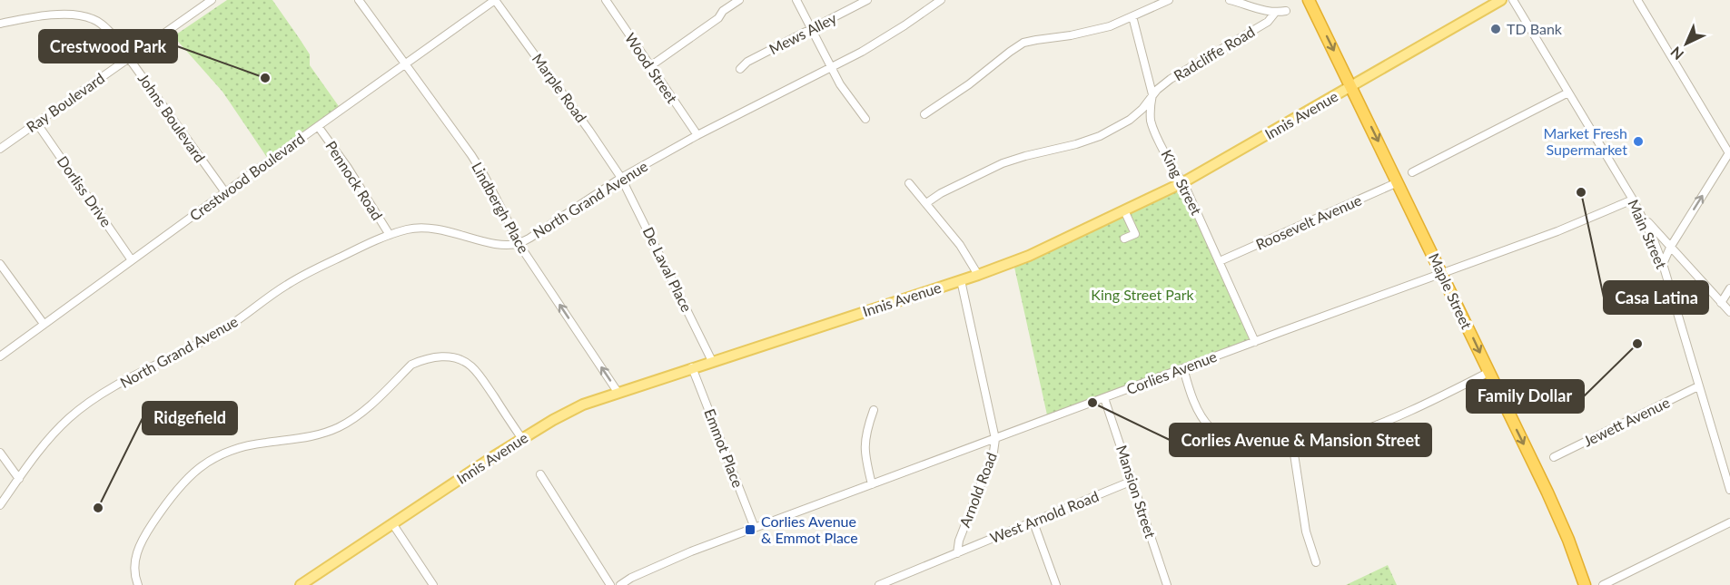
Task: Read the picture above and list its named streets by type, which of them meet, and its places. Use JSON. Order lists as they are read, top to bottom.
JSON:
{
  "streets": {
    "highway": ["Maple Street"],
    "main road": ["Innis Avenue"],
    "street": [
      "Mews Alley",
      "Radcliffe Road",
      "Wood Street",
      "Marple Road",
      "Ray Boulevard",
      "Johns Boulevard",
      "Crestwood Boulevard",
      "Pennock Road",
      "King Street",
      "Dorliss Drive",
      "North Grand Avenue",
      "Lindbergh Place",
      "Roosevelt Avenue",
      "Main Street",
      "De Laval Place",
      "Corlies Avenue",
      "Jewett Avenue",
      "Emmot Place",
      "Arnold Road",
      "Mansion Street",
      "West Arnold Road"
    ]
  },
  "crossings": [
    ["Radcliffe Road", "King Street"],
    ["Wood Street", "North Grand Avenue"],
    ["Marple Road", "Crestwood Boulevard"],
    ["Marple Road", "North Grand Avenue"],
    ["Marple Road", "De Laval Place"],
    ["Ray Boulevard", "Johns Boulevard"],
    ["Ray Boulevard", "Dorliss Drive"],
    ["Innis Avenue", "King Street"],
    ["Innis Avenue", "Lindbergh Place"],
    ["Innis Avenue", "De Laval Place"],
    ["Innis Avenue", "Maple Street"],
    ["Innis Avenue", "Emmot Place"],
    ["Innis Avenue", "Arnold Road"],
    ["Johns Boulevard", "Crestwood Boulevard"],
    ["Crestwood Boulevard", "Pennock Road"],
    ["Crestwood Boulevard", "Dorliss Drive"],
    ["Crestwood Boulevard", "Lindbergh Place"],
    ["Pennock Road", "North Grand Avenue"],
    ["King Street", "Roosevelt Avenue"],
    ["King Street", "Corlies Avenue"],
    ["North Grand Avenue", "Lindbergh Place"],
    ["North Grand Avenue", "De Laval Place"],
    ["Roosevelt Avenue", "Maple Street"],
    ["Main Street", "Corlies Avenue"],
    ["Main Street", "Jewett Avenue"],
    ["Maple Street", "Corlies Avenue"],
    ["Corlies Avenue", "Emmot Place"],
    ["Corlies Avenue", "Arnold Road"],
    ["Corlies Avenue", "Mansion Street"],
    ["Arnold Road", "West Arnold Road"],
    ["Mansion Street", "West Arnold Road"]
  ],
  "one_way": ["Lindbergh Place", "Maple Street"],
  "parks": ["King Street Park"],
  "places": {
    "other": [
      "TD Bank",
      "Crestwood Park",
      "Market Fresh Supermarket",
      "Casa Latina",
      "Family Dollar",
      "Corlies Avenue & Mansion Street",
      "Ridgefield"
    ],
    "transit": ["Corlies Avenue & Emmot Place"]
  },
  "north": "bottom left"
}
